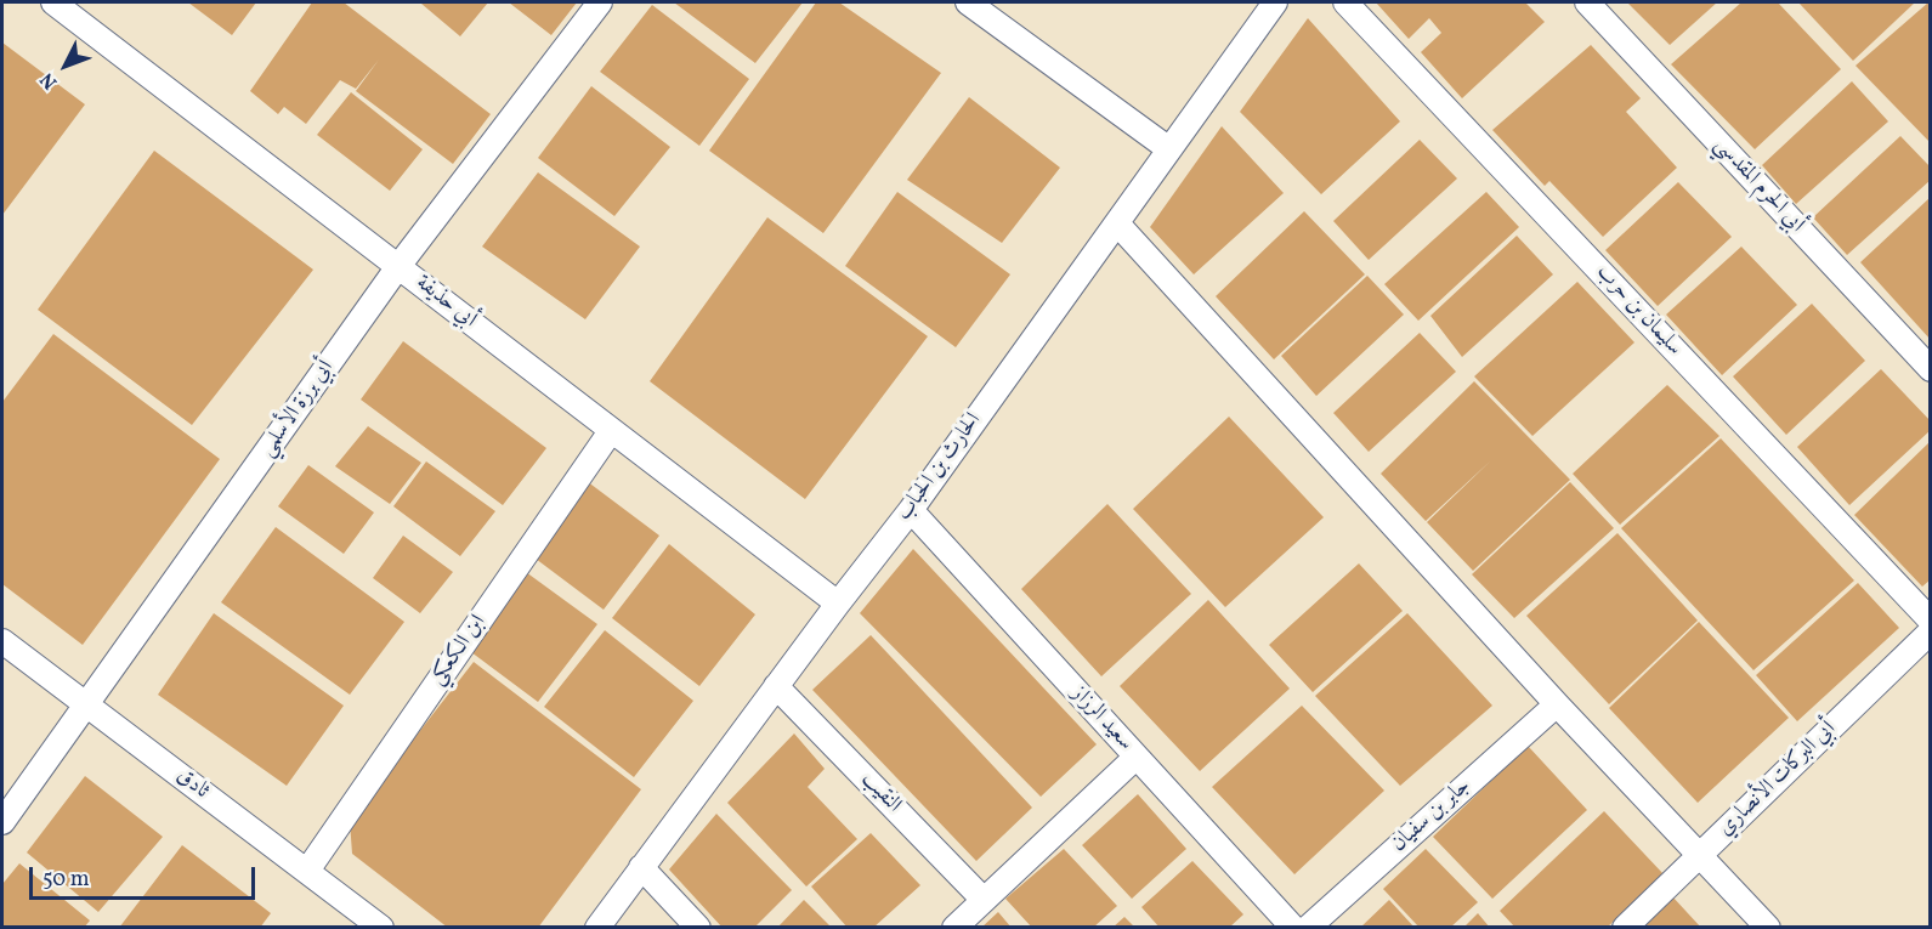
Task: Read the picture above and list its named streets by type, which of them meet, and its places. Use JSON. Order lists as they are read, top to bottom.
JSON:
{
  "streets": {
    "street": [
      "أبي الحرم المقدسي",
      "أبي حذيفة",
      "سليمان بن حرب",
      "أبي برزة الأسلمي",
      "الحارث بن الحباب",
      "ابن الكعكي",
      "سعيد الرزاز",
      "أبي البركات الأنصاري",
      "ثادق",
      "النقيب",
      "جابر بن سفيان"
    ]
  },
  "crossings": [
    ["أبي حذيفة", "أبي برزة الأسلمي"],
    ["أبي حذيفة", "الحارث بن الحباب"],
    ["أبي حذيفة", "ابن الكعكي"],
    ["أبي برزة الأسلمي", "ثادق"],
    ["الحارث بن الحباب", "سعيد الرزاز"],
    ["الحارث بن الحباب", "النقيب"],
    ["ابن الكعكي", "ثادق"]
  ],
  "scale_bar": "50 m",
  "north": "bottom left"
}
